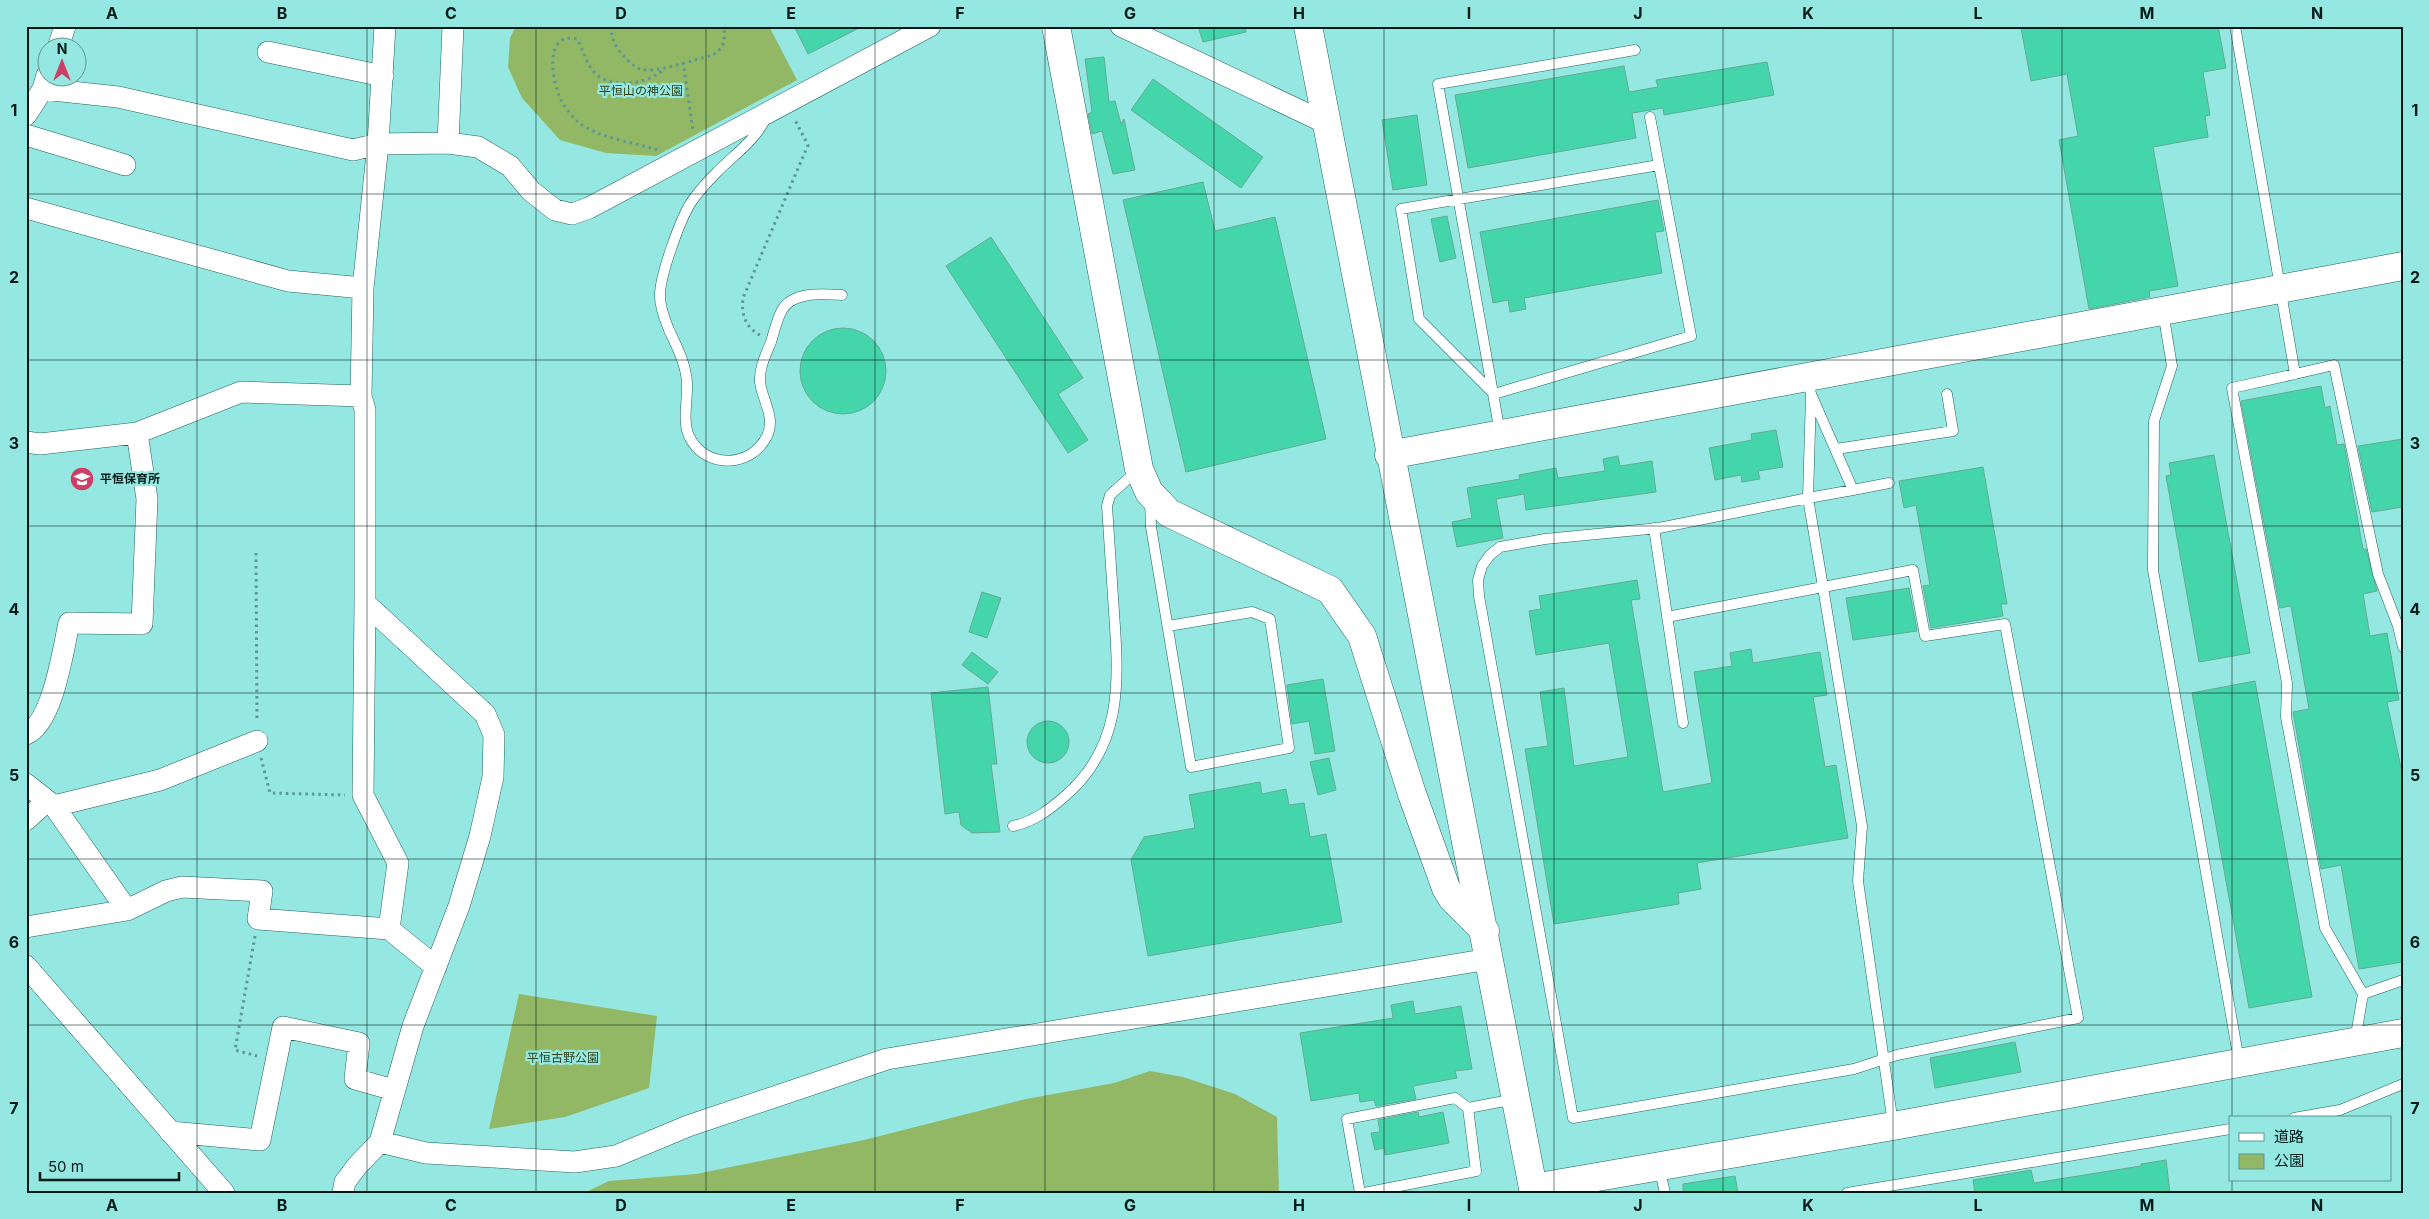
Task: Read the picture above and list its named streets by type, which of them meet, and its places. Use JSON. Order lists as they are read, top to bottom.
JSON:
{
  "parks": ["平恒山の神公園", "平恒古野公園"],
  "places": {
    "school or university": ["平恒保育所"]
  },
  "legend": ["道路", "公園"],
  "scale_bar": "50 m",
  "north": "top",
  "grid": {
    "columns": [
      "A",
      "B",
      "C",
      "D",
      "E",
      "F",
      "G",
      "H",
      "I",
      "J",
      "K",
      "L",
      "M",
      "N"
    ],
    "rows": [
      "1",
      "2",
      "3",
      "4",
      "5",
      "6",
      "7"
    ]
  }
}
